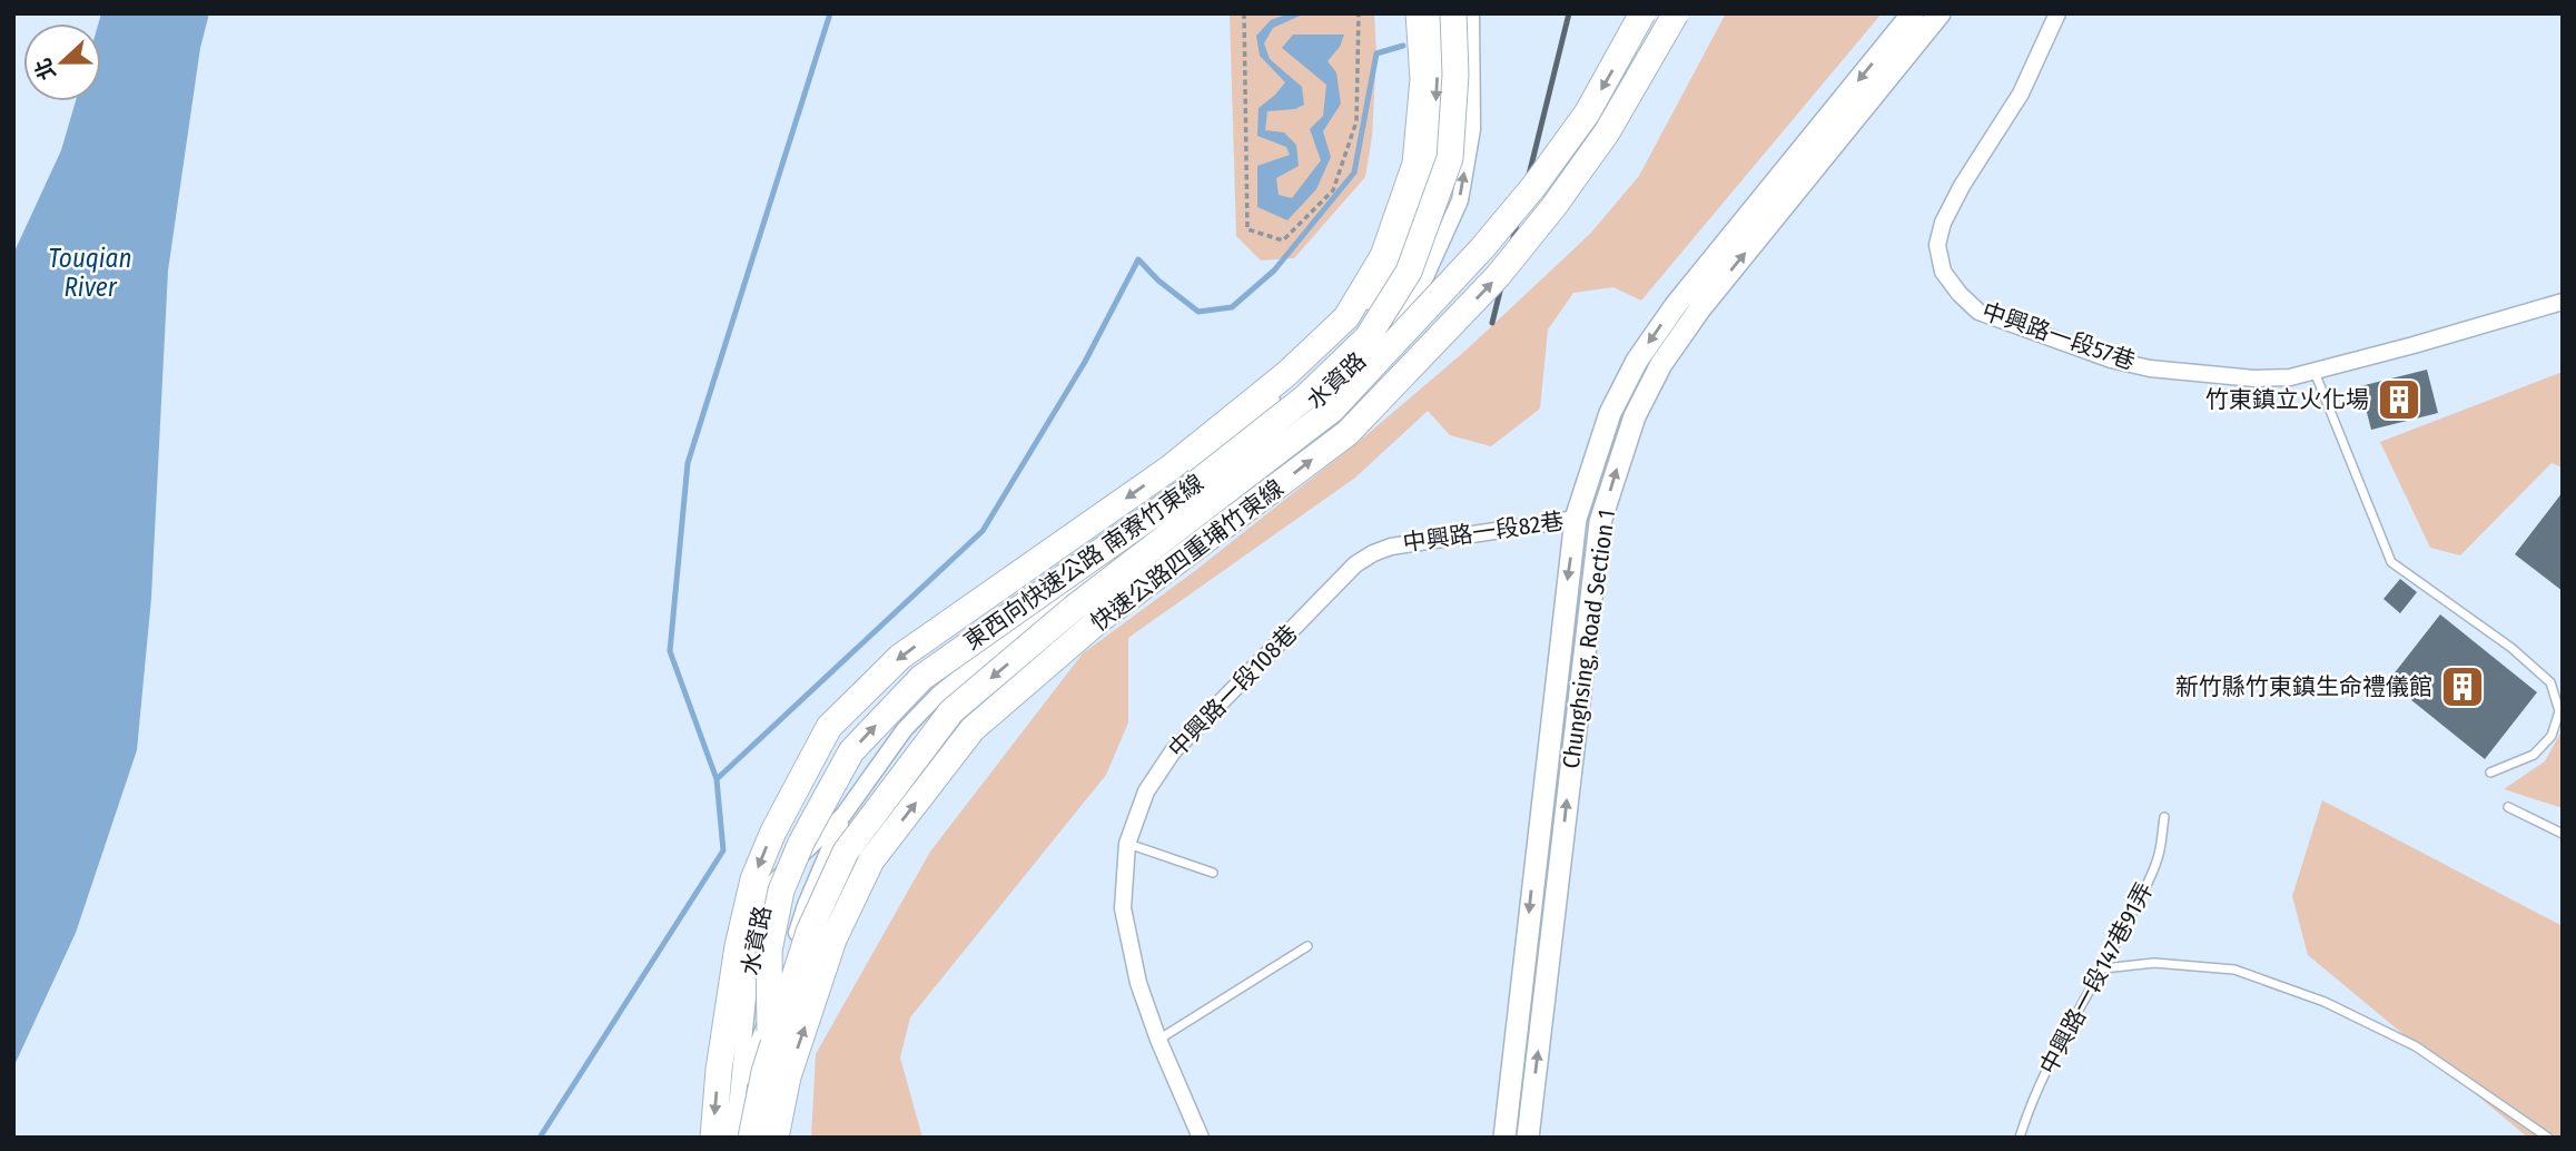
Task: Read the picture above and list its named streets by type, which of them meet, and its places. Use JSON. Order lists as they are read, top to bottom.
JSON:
{
  "streets": {
    "highway": ["快速公路四重埔竹東線", "東西向快速公路 南寮竹東線"],
    "main road": ["Chunghsing, Road Section 1"],
    "street": [
      "中興路一段57巷",
      "水資路",
      "中興路一段82巷",
      "中興路一段108巷"
    ],
    "lane": ["中興路一段147巷91弄"]
  },
  "crossings": [
    ["中興路一段82巷", "Chunghsing, Road Section 1"],
    ["中興路一段82巷", "中興路一段108巷"]
  ],
  "water": ["Touqian River"],
  "places": {
    "building": ["竹東鎮立火化場", "新竹縣竹東鎮生命禮儀館"]
  },
  "north": "left"
}
